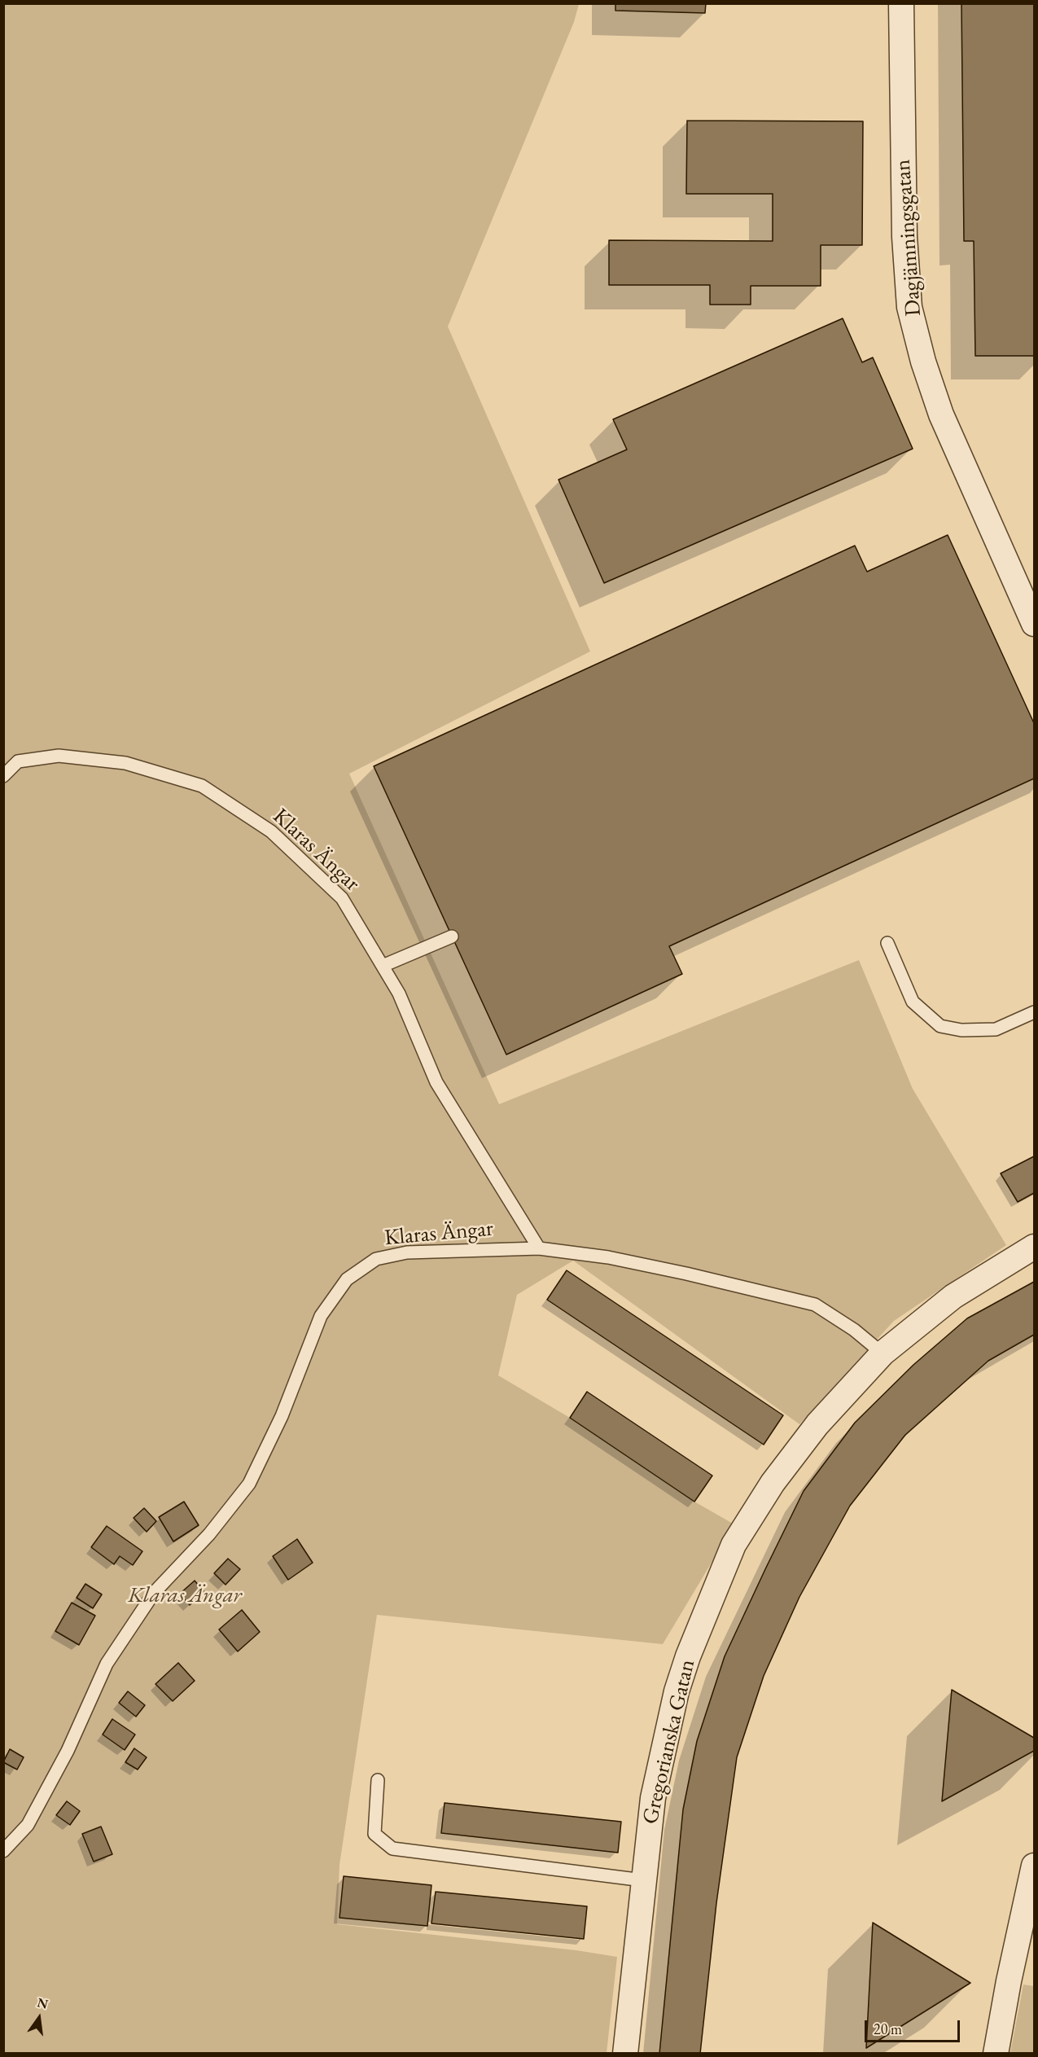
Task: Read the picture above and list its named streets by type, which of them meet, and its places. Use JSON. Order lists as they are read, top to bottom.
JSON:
{
  "streets": {
    "street": ["Dagjämningsgatan", "Gregorianska Gatan"],
    "lane": ["Klaras Ängar"]
  },
  "crossings": [
    ["Klaras Ängar", "Gregorianska Gatan"]
  ],
  "parks": ["Klaras Ängar"],
  "scale_bar": "20 m",
  "north": "top"
}
